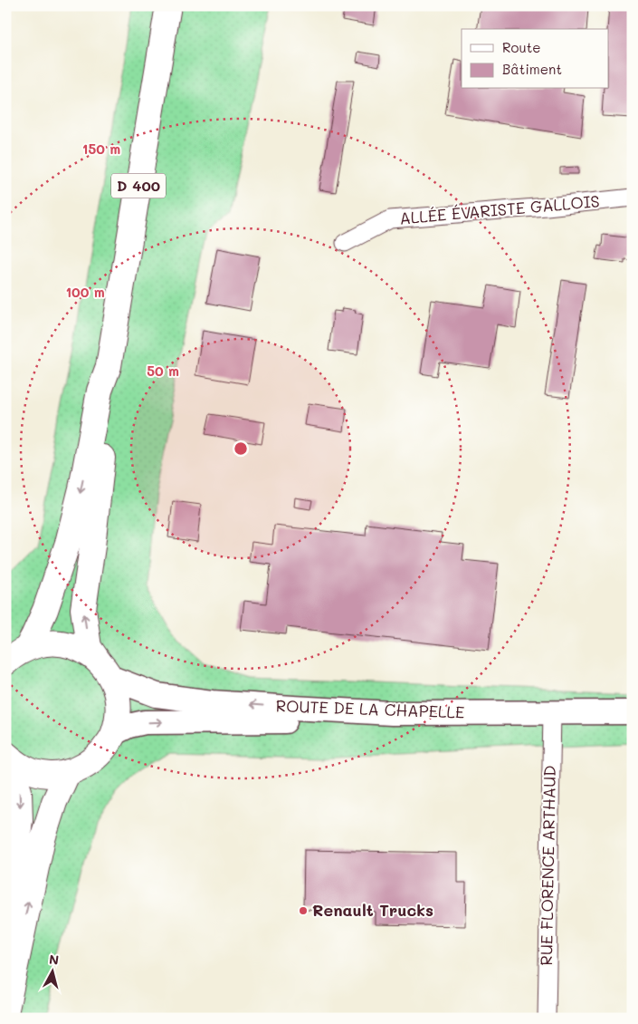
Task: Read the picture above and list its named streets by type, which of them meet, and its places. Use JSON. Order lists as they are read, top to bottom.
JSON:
{
  "streets": {
    "main road": ["D 400", "ROUTE DE LA CHAPELLE"],
    "street": ["ALLÉE ÉVARISTE GALLOIS", "RUE FLORENCE ARTHAUD"]
  },
  "crossings": [
    ["D 400", "ROUTE DE LA CHAPELLE"],
    ["ROUTE DE LA CHAPELLE", "RUE FLORENCE ARTHAUD"]
  ],
  "places": ["Renault Trucks"],
  "legend": ["Route", "Bâtiment"],
  "north": "top",
  "rings": ["150 m", "100 m", "50 m"]
}
